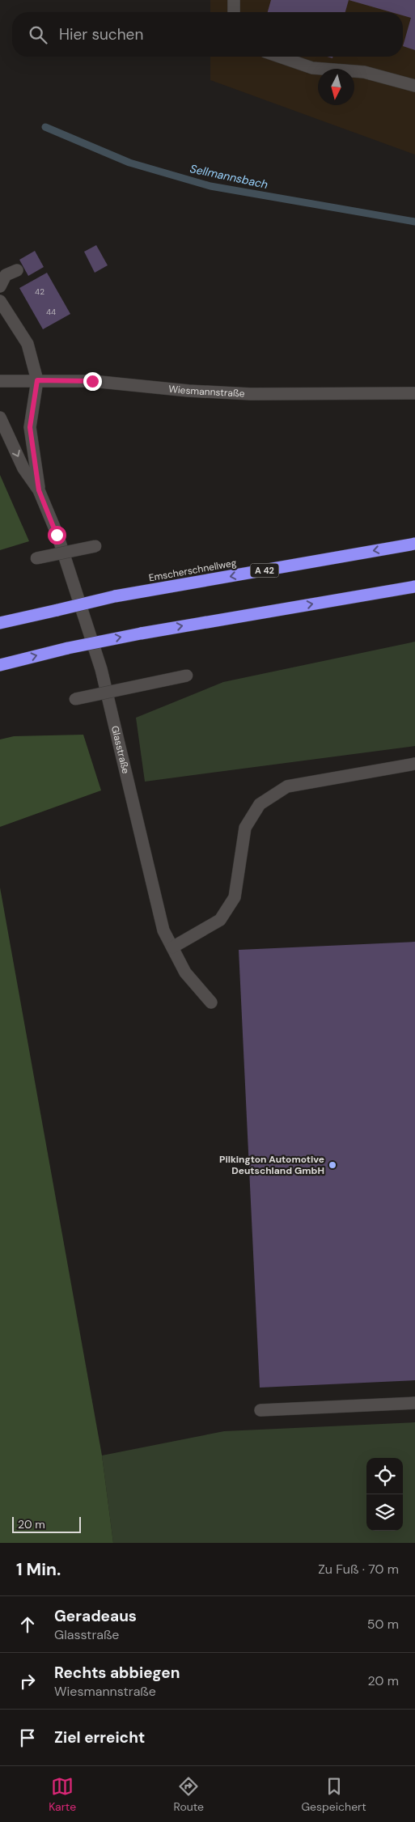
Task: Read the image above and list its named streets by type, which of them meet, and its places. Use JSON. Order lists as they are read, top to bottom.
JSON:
{
  "streets": {
    "highway": ["Emscherschnellweg", "A 42"],
    "street": ["Wiesmannstraße", "Glasstraße"]
  },
  "crossings": [
    ["Wiesmannstraße", "Glasstraße"]
  ],
  "water": ["Sellmannsbach"],
  "places": ["Pilkington Automotive Deutschland GmbH"],
  "house_numbers": ["42", "44"],
  "scale_bar": "20 m",
  "north": "bottom",
  "page": {
    "search": "Hier suchen",
    "scale": "20 m",
    "heading": ["1 Min.", "Zu Fuß · 70 m"],
    "list": [
      ["Geradeaus", "Glasstraße", "50 m"],
      ["Rechts abbiegen", "Wiesmannstraße", "20 m"],
      "Ziel erreicht"
    ],
    "nav": ["Karte", "Route", "Gespeichert"]
  }
}
